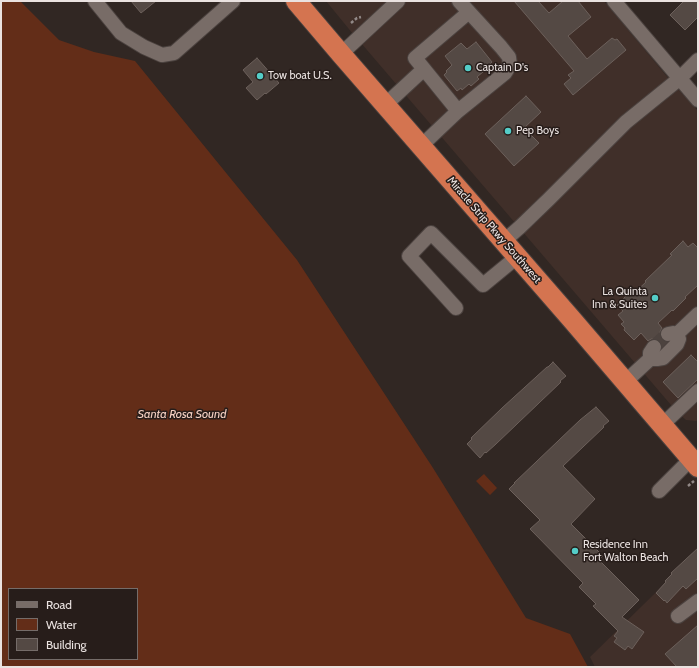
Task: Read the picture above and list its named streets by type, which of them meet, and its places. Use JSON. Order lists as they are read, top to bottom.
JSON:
{
  "streets": {
    "highway": ["Miracle Strip Pkwy Southwest"]
  },
  "water": ["Santa Rosa Sound"],
  "places": [
    "Captain D's",
    "Tow boat U.S.",
    "Pep Boys",
    "La Quinta Inn & Suites",
    "Residence Inn Fort Walton Beach"
  ],
  "legend": ["Road", "Water", "Building"]
}
